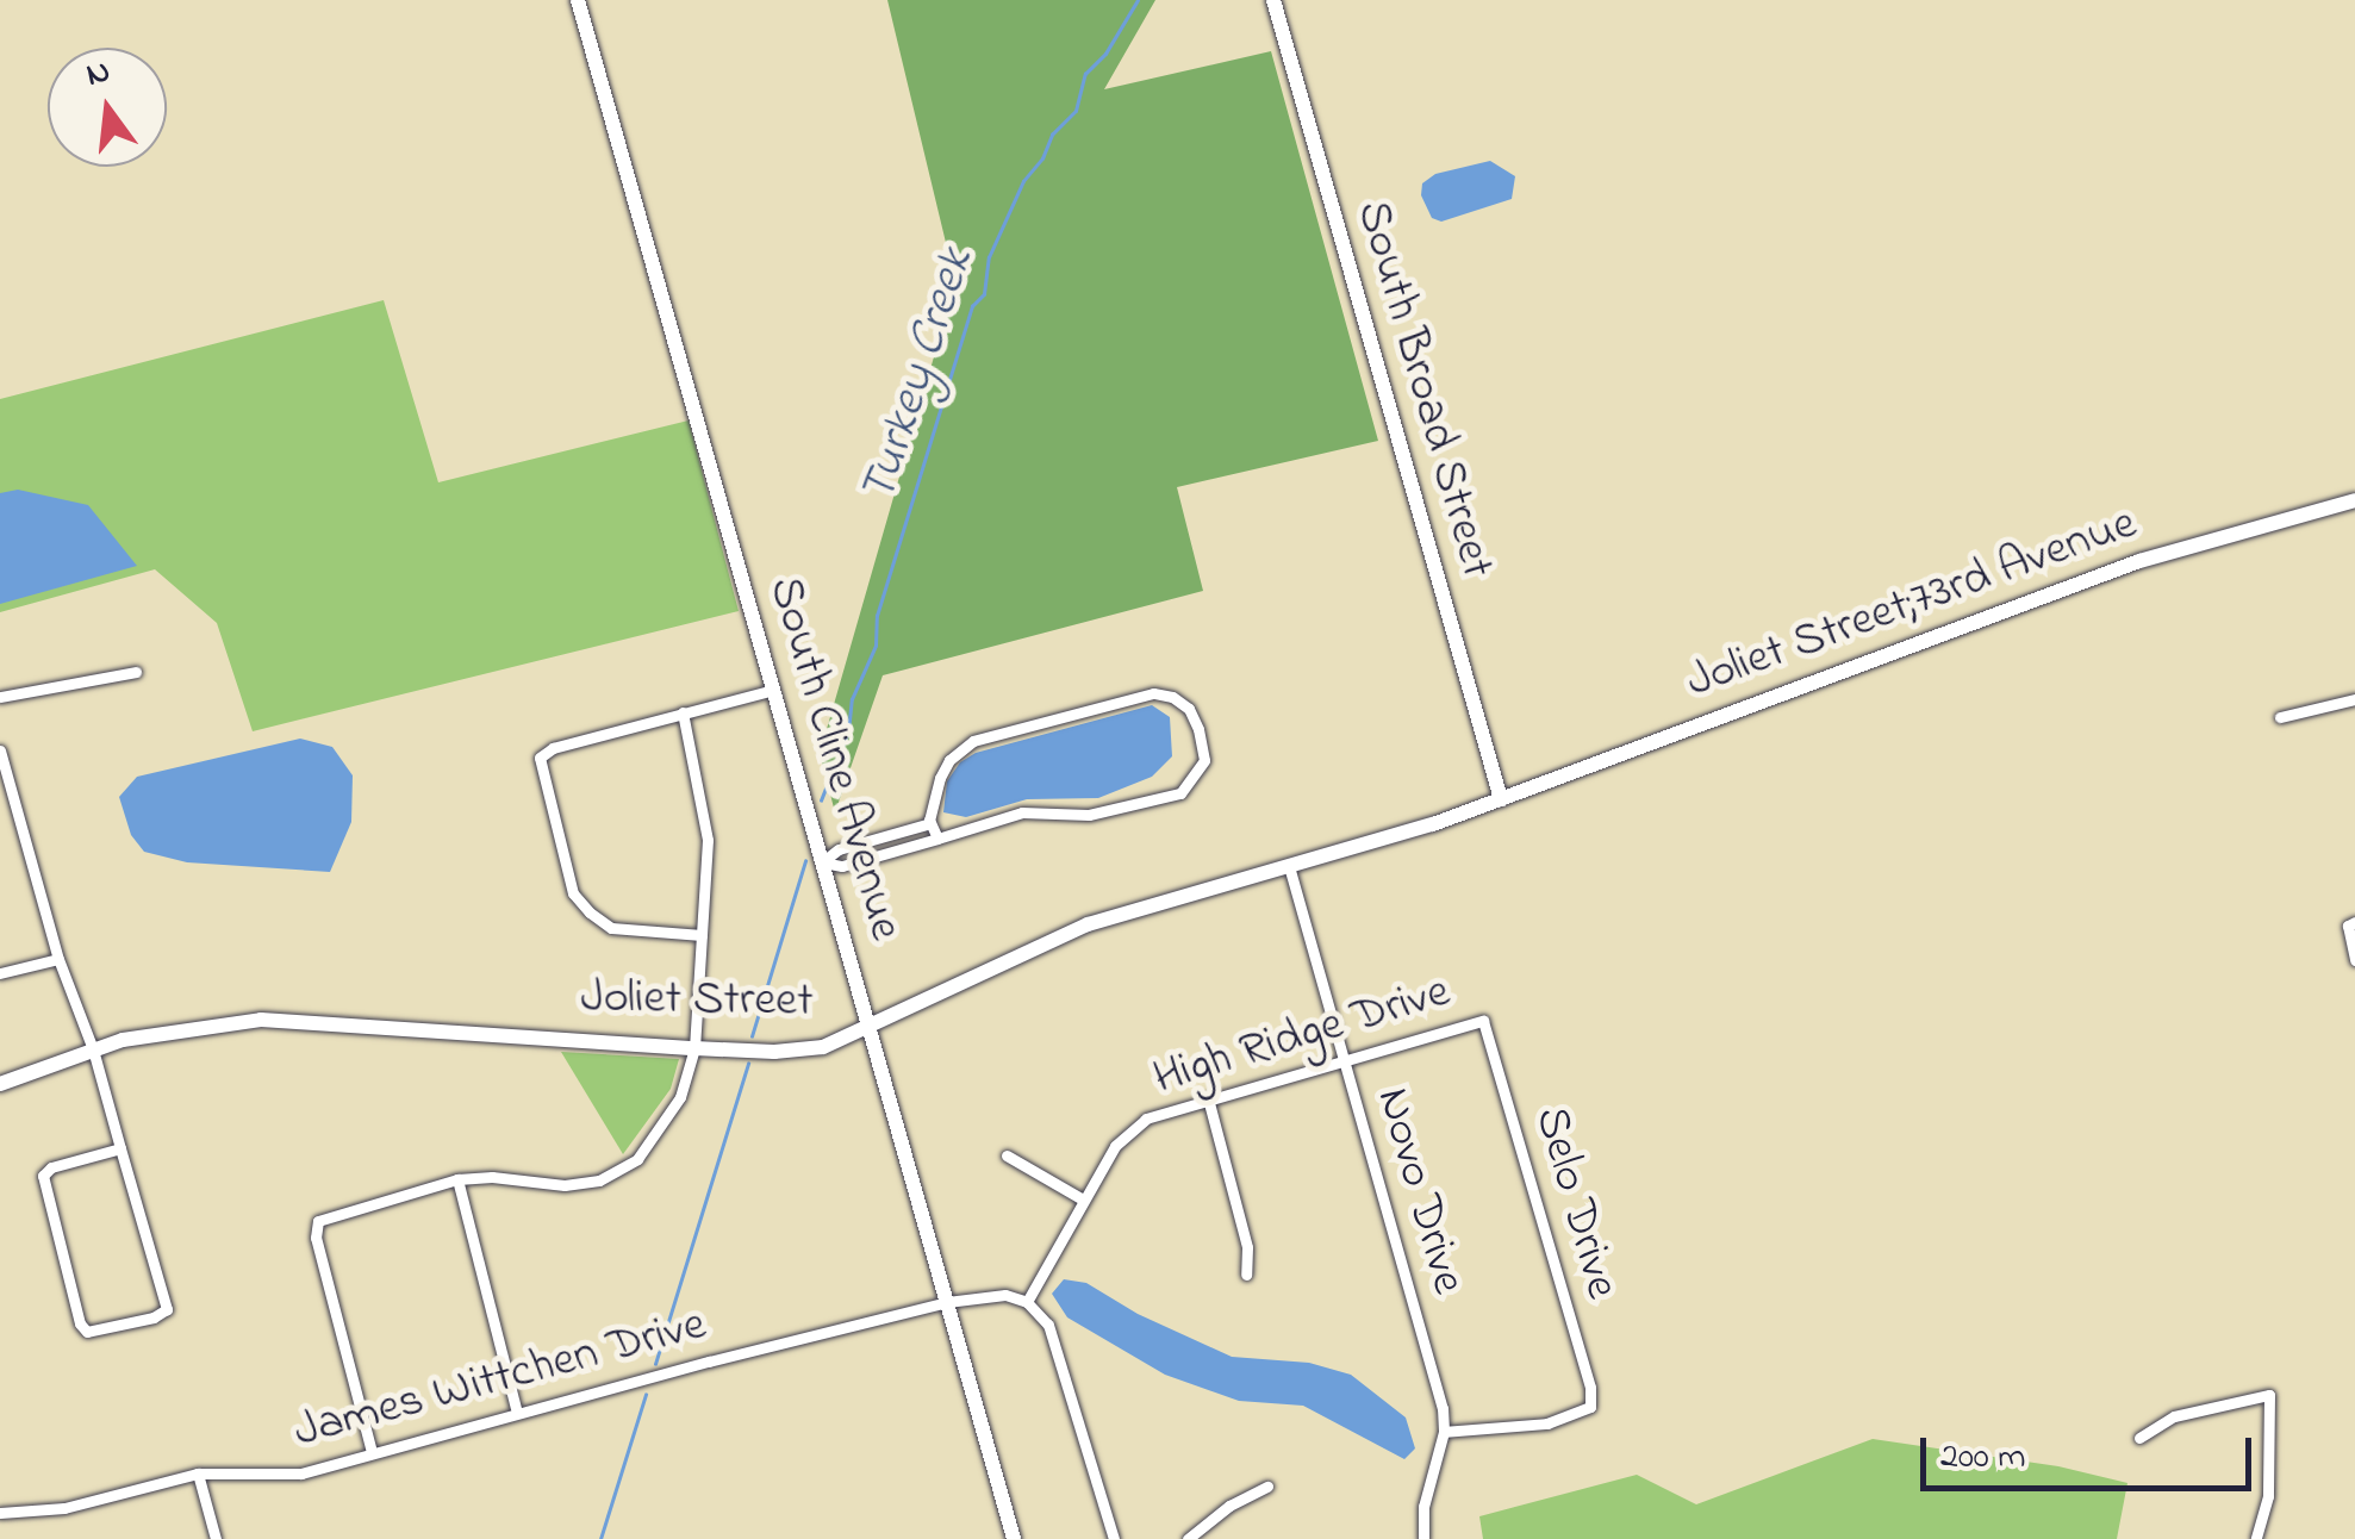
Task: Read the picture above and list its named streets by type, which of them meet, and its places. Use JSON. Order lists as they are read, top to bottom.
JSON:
{
  "streets": {
    "street": [
      "South Broad Street",
      "Joliet Street;73rd Avenue",
      "South Cline Avenue",
      "Joliet Street",
      "High Ridge Drive",
      "Novo Drive",
      "Selo Drive",
      "James Wittchen Drive"
    ]
  },
  "crossings": [
    ["South Broad Street", "Joliet Street;73rd Avenue"],
    ["South Broad Street", "Joliet Street"],
    ["Joliet Street;73rd Avenue", "Joliet Street"],
    ["South Cline Avenue", "Joliet Street"],
    ["South Cline Avenue", "James Wittchen Drive"],
    ["Joliet Street", "Novo Drive"],
    ["High Ridge Drive", "Novo Drive"],
    ["High Ridge Drive", "Selo Drive"],
    ["High Ridge Drive", "James Wittchen Drive"],
    ["Novo Drive", "Selo Drive"]
  ],
  "water": ["Turkey Creek"],
  "scale_bar": "200 m",
  "north": "top"
}
